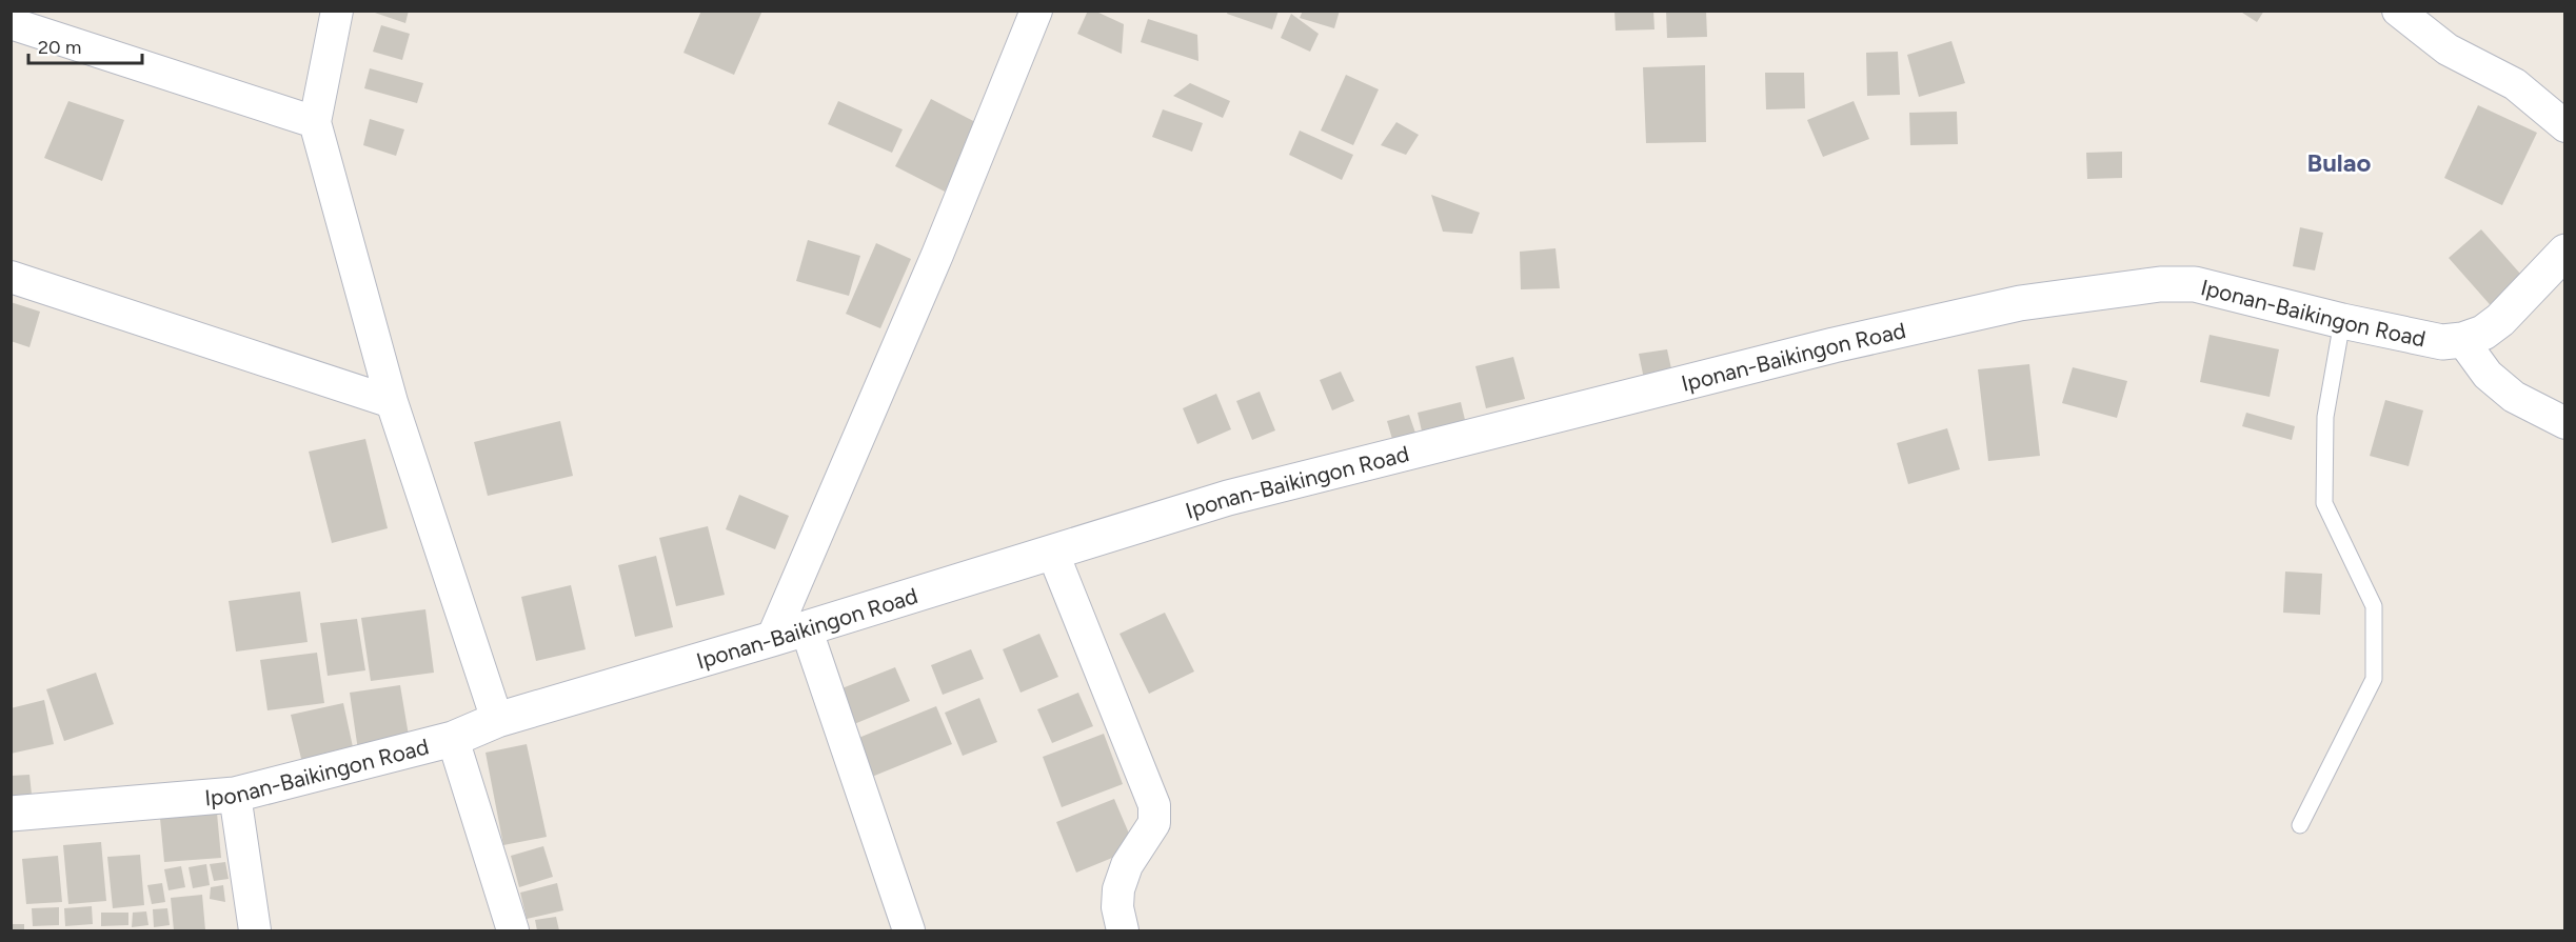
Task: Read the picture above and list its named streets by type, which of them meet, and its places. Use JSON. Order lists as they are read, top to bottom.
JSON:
{
  "streets": {
    "street": ["Iponan-Baikingon Road"]
  },
  "districts": ["Bulao"],
  "scale_bar": "20 m"
}
